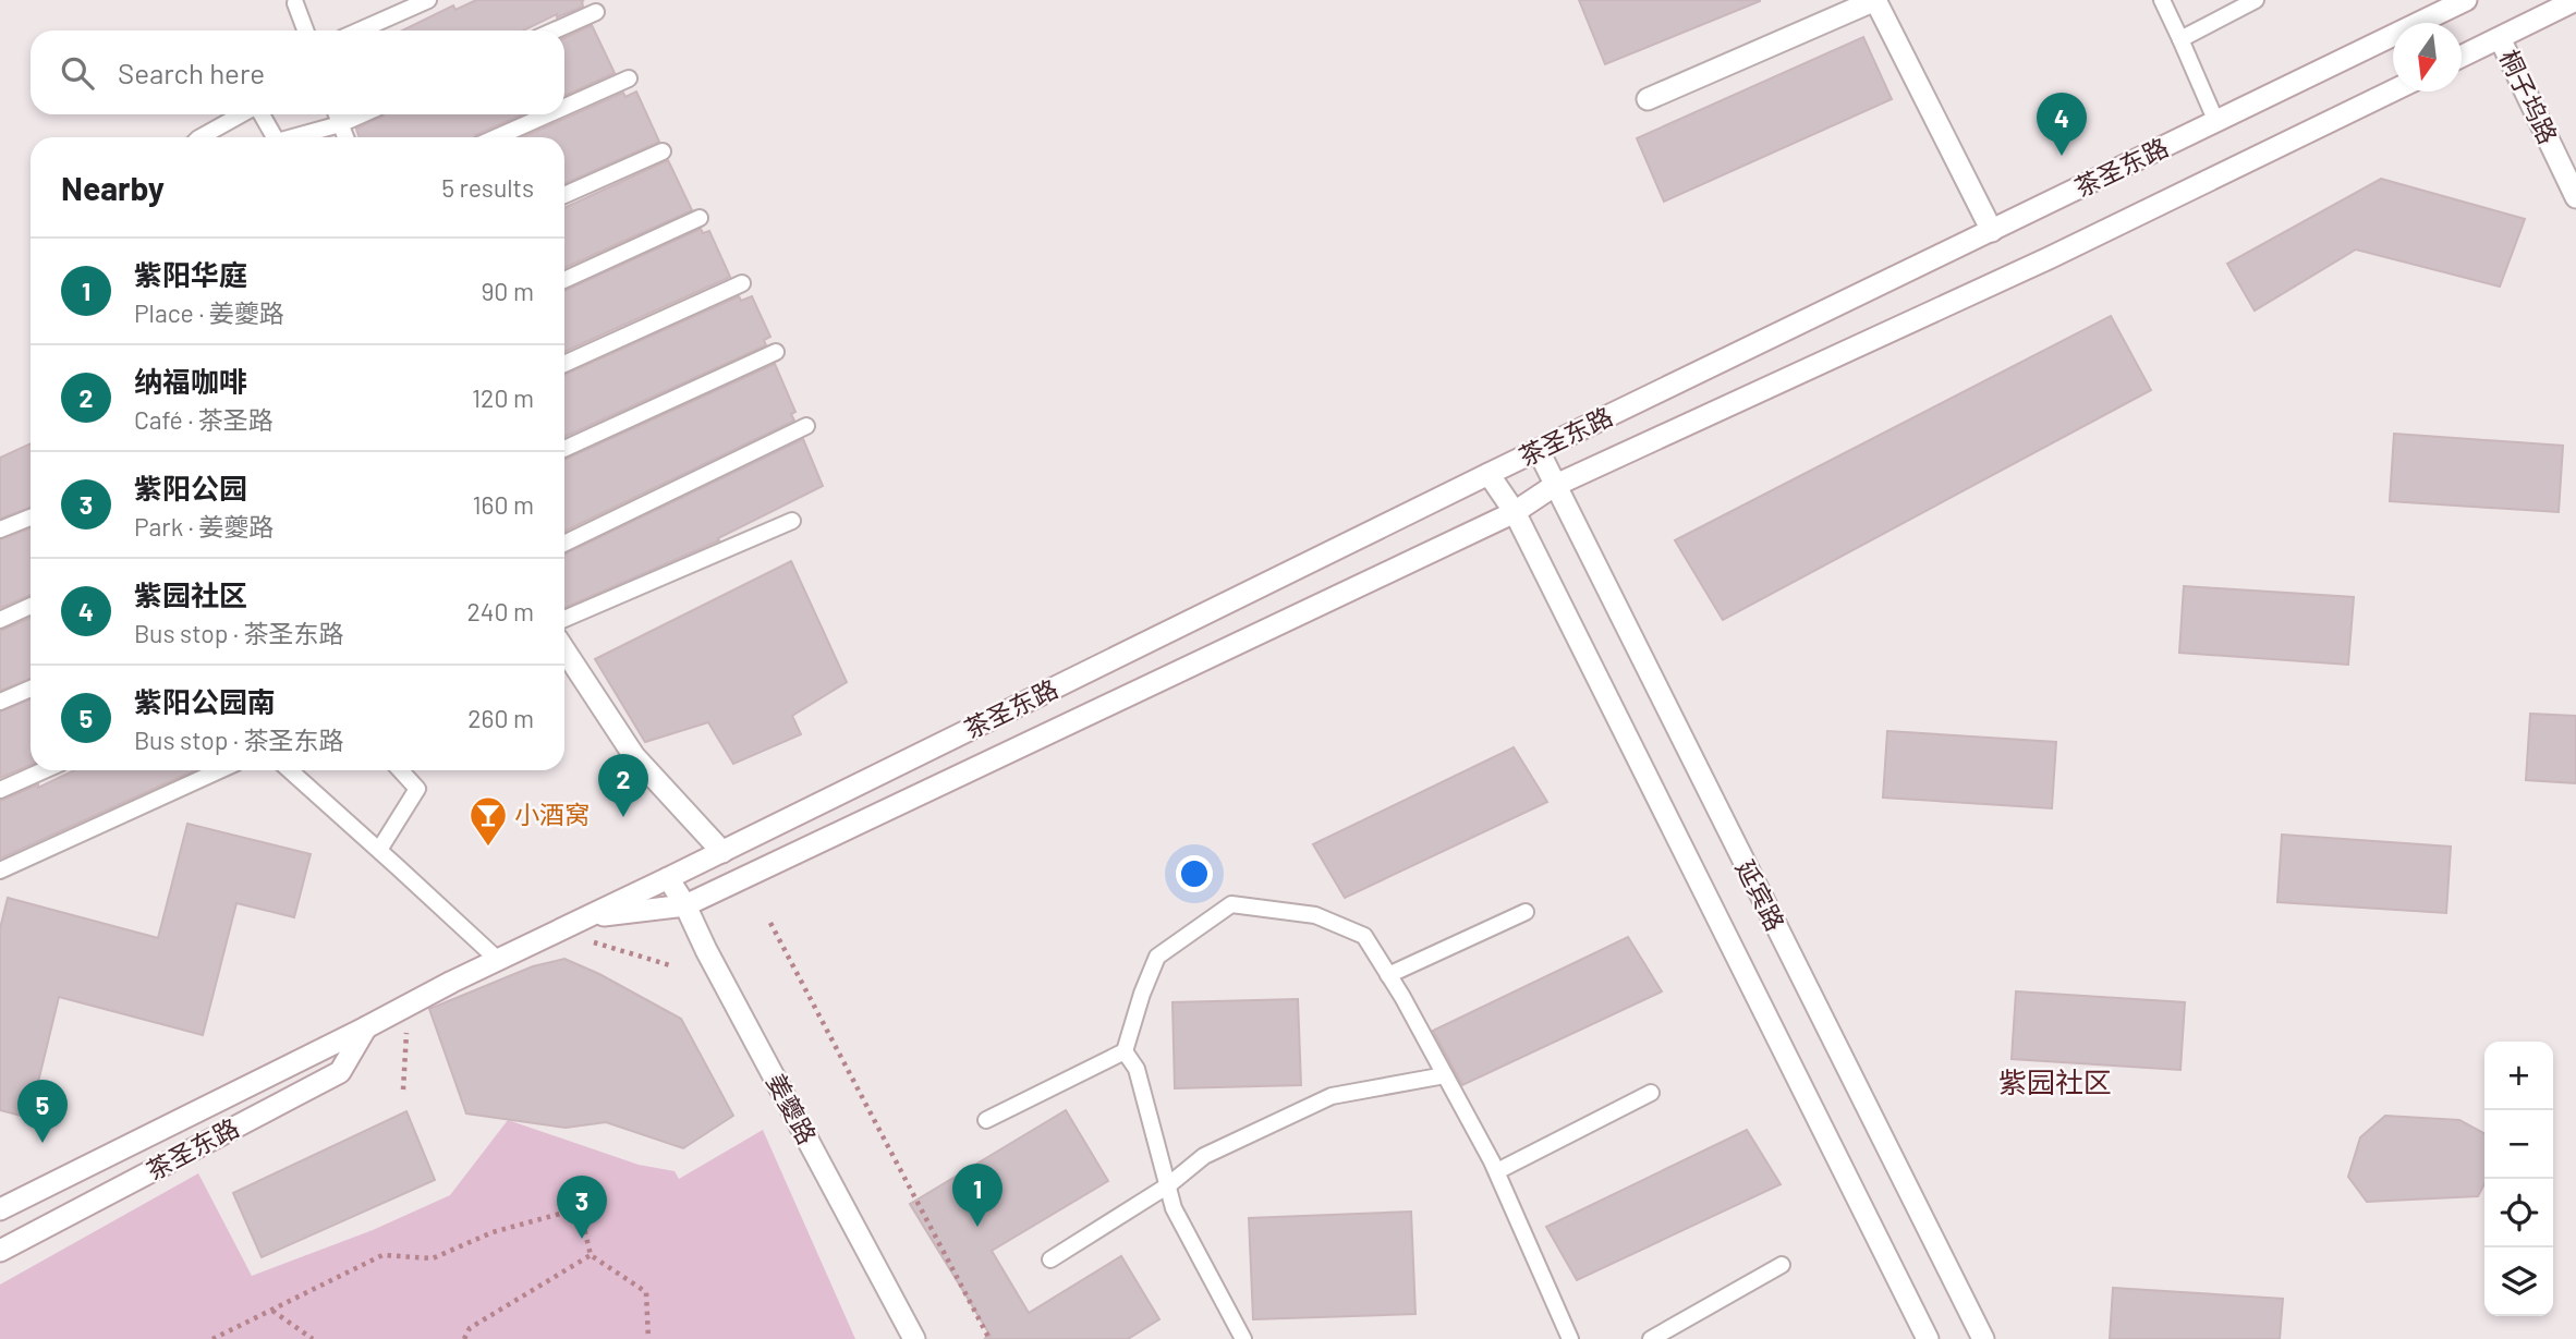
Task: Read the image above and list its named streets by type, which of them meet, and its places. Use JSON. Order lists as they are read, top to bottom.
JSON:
{
  "streets": {
    "main road": [
      "桐子坞路",
      "茶圣东路",
      "延宾路",
      "姜夔路"
    ]
  },
  "crossings": [
    ["茶圣东路", "延宾路"],
    ["茶圣东路", "姜夔路"]
  ],
  "districts": ["紫园社区"],
  "places": {
    "bar": ["小酒窝"]
  },
  "north": "bottom",
  "page": {
    "search": "Search here",
    "pins": [
      "4",
      "2",
      "5",
      "1",
      "3"
    ],
    "heading": ["Nearby", "5 results"],
    "list": [
      {
        "mark": "1",
        "name": "紫阳华庭",
        "note": "Place · 姜夔路",
        "value": "90 m"
      },
      {
        "mark": "2",
        "name": "纳福咖啡",
        "note": "Café · 茶圣路",
        "value": "120 m"
      },
      {
        "mark": "3",
        "name": "紫阳公园",
        "note": "Park · 姜夔路",
        "value": "160 m"
      },
      {
        "mark": "4",
        "name": "紫园社区",
        "note": "Bus stop · 茶圣东路",
        "value": "240 m"
      },
      {
        "mark": "5",
        "name": "紫阳公园南",
        "note": "Bus stop · 茶圣东路",
        "value": "260 m"
      }
    ],
    "map_buttons": ["+", "−"]
  }
}
